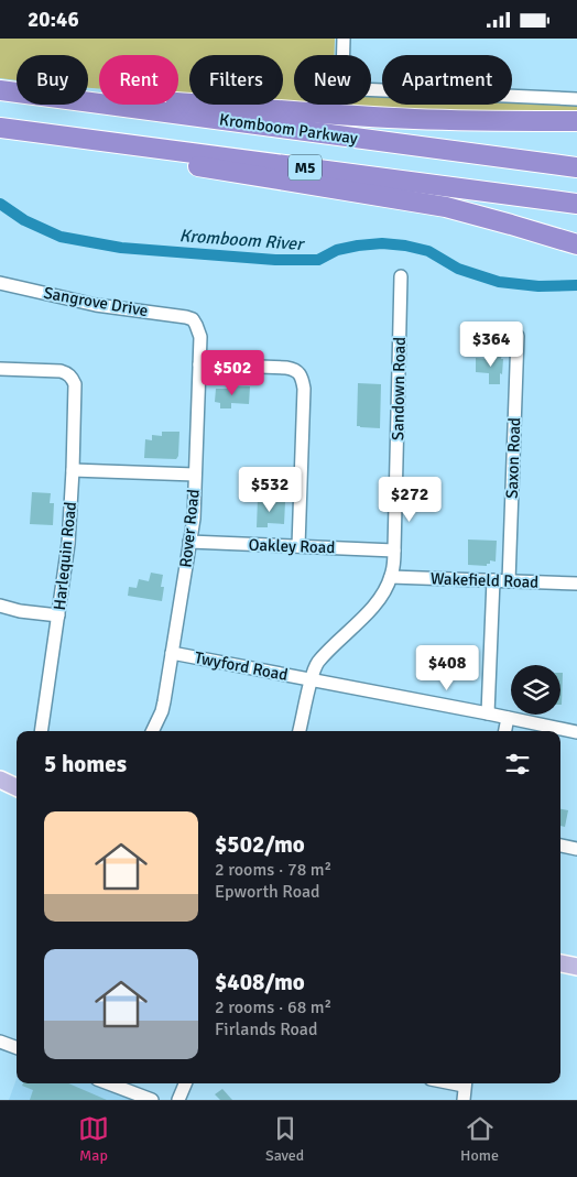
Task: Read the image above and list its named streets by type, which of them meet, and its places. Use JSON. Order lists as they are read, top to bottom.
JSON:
{
  "streets": {
    "highway": ["Kromboom Parkway", "M5"],
    "street": [
      "Sangrove Drive",
      "Sandown Road",
      "Saxon Road",
      "Rover Road",
      "Oakley Road",
      "Harlequin Road",
      "Wakefield Road",
      "Twyford Road"
    ]
  },
  "crossings": [
    ["Sangrove Drive", "Rover Road"],
    ["Sandown Road", "Oakley Road"],
    ["Sandown Road", "Wakefield Road"],
    ["Sandown Road", "Twyford Road"],
    ["Saxon Road", "Wakefield Road"],
    ["Rover Road", "Oakley Road"],
    ["Rover Road", "Twyford Road"]
  ],
  "water": ["Kromboom River"],
  "page": {
    "status": "20:46",
    "chip": [
      "Buy",
      "Rent",
      "Filters",
      "New",
      "Apartment"
    ],
    "price": [
      "$364",
      "$502",
      "$532",
      "$272",
      "$408"
    ],
    "heading": "5 homes",
    "list": [
      {
        "name": "$502/mo",
        "note": "2 rooms · 78 m² · Epworth Road"
      },
      {
        "name": "$408/mo",
        "note": "2 rooms · 68 m² · Firlands Road"
      }
    ],
    "tabs": ["Map", "Saved", "Home"]
  }
}
